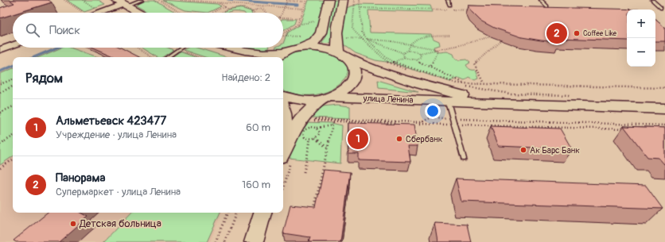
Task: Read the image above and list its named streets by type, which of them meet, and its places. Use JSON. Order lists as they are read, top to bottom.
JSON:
{
  "streets": {
    "main road": ["улица Ленина"]
  },
  "places": [
    "Coffee Like",
    "Сбербанк",
    "Ак Барс Банк",
    "Детская больница"
  ],
  "page": {
    "map_buttons": ["+", "−"],
    "search": "Поиск",
    "pins": ["2", "1"],
    "heading": ["Рядом", "Найдено: 2"],
    "list": [
      {
        "mark": "1",
        "name": "Альметьевск 423477",
        "note": "Учреждение · улица Ленина",
        "value": "60 m"
      },
      {
        "mark": "2",
        "name": "Панорама",
        "note": "Супермаркет · улица Ленина",
        "value": "160 m"
      }
    ]
  }
}
